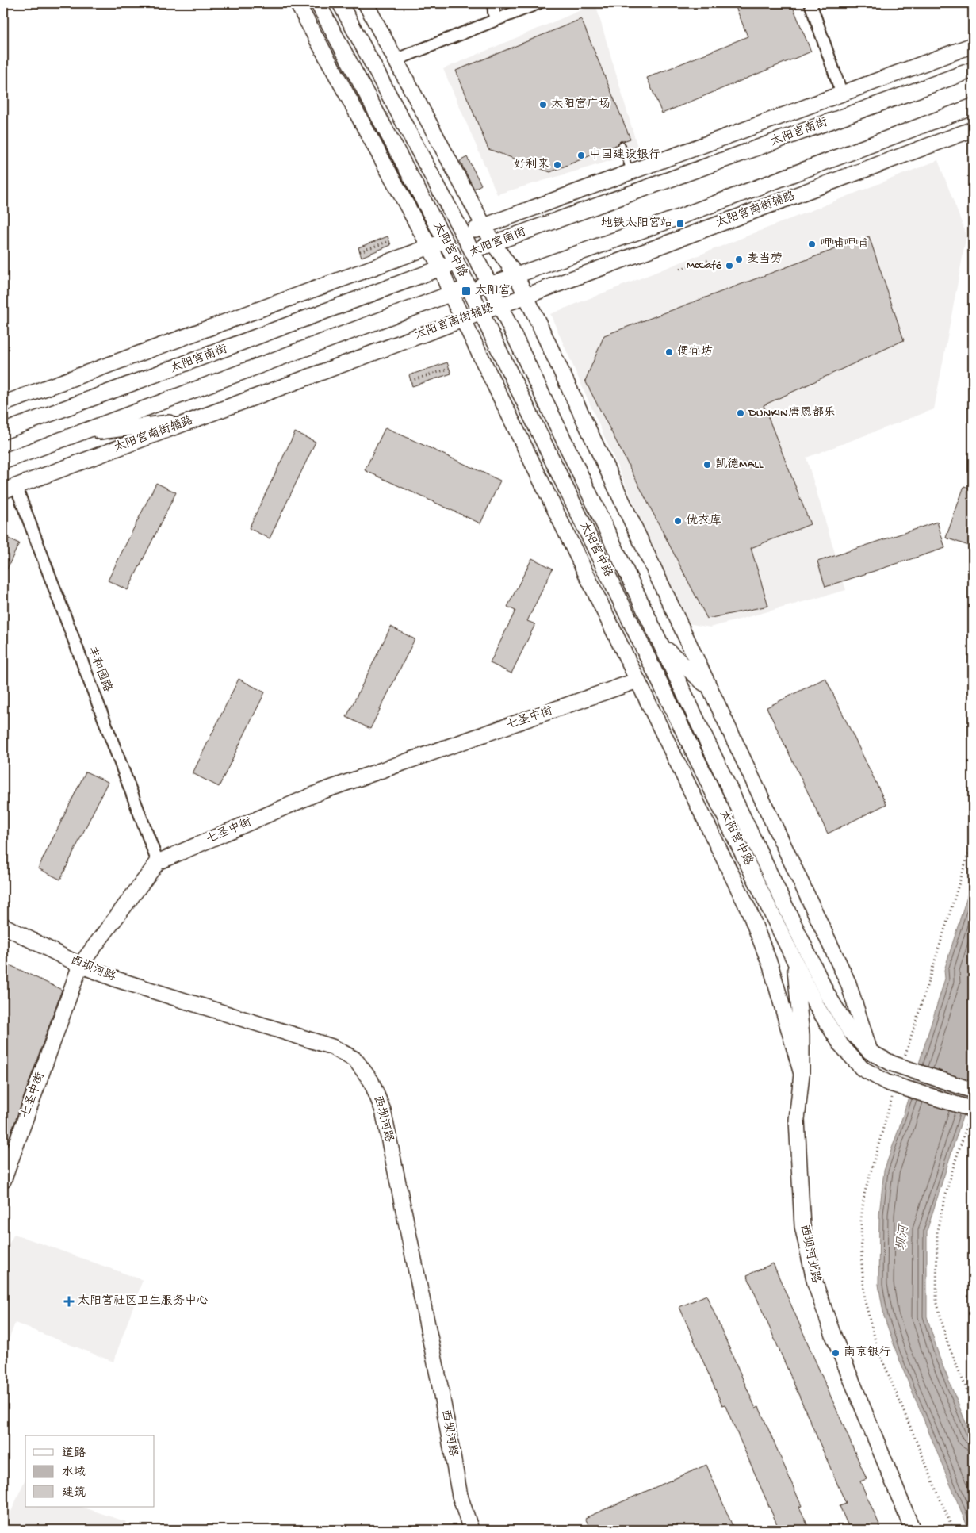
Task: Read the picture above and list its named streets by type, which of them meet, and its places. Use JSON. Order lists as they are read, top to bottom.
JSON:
{
  "streets": {
    "street": [
      "太阳宫南街",
      "太阳宫南街辅路",
      "太阳宫中路",
      "丰和园路",
      "七圣中街",
      "西坝河路",
      "西坝河北路"
    ]
  },
  "crossings": [
    ["太阳宫南街", "太阳宫中路"],
    ["太阳宫南街辅路", "太阳宫中路"],
    ["太阳宫南街辅路", "丰和园路"],
    ["太阳宫中路", "七圣中街"],
    ["太阳宫中路", "西坝河北路"],
    ["丰和园路", "七圣中街"],
    ["七圣中街", "西坝河路"]
  ],
  "water": ["坝河"],
  "places": {
    "other": [
      "太阳宫广场",
      "中国建设银行",
      "好利来",
      "呷哺呷哺",
      "麦当劳",
      "McCafé",
      "便宜坊",
      "DUNKIN唐恩都乐",
      "凯德MALL",
      "优衣库",
      "南京银行"
    ],
    "transit": ["地铁太阳宫站", "太阳宫"],
    "health": ["太阳宫社区卫生服务中心"]
  },
  "legend": ["道路", "水域", "建筑"]
}
